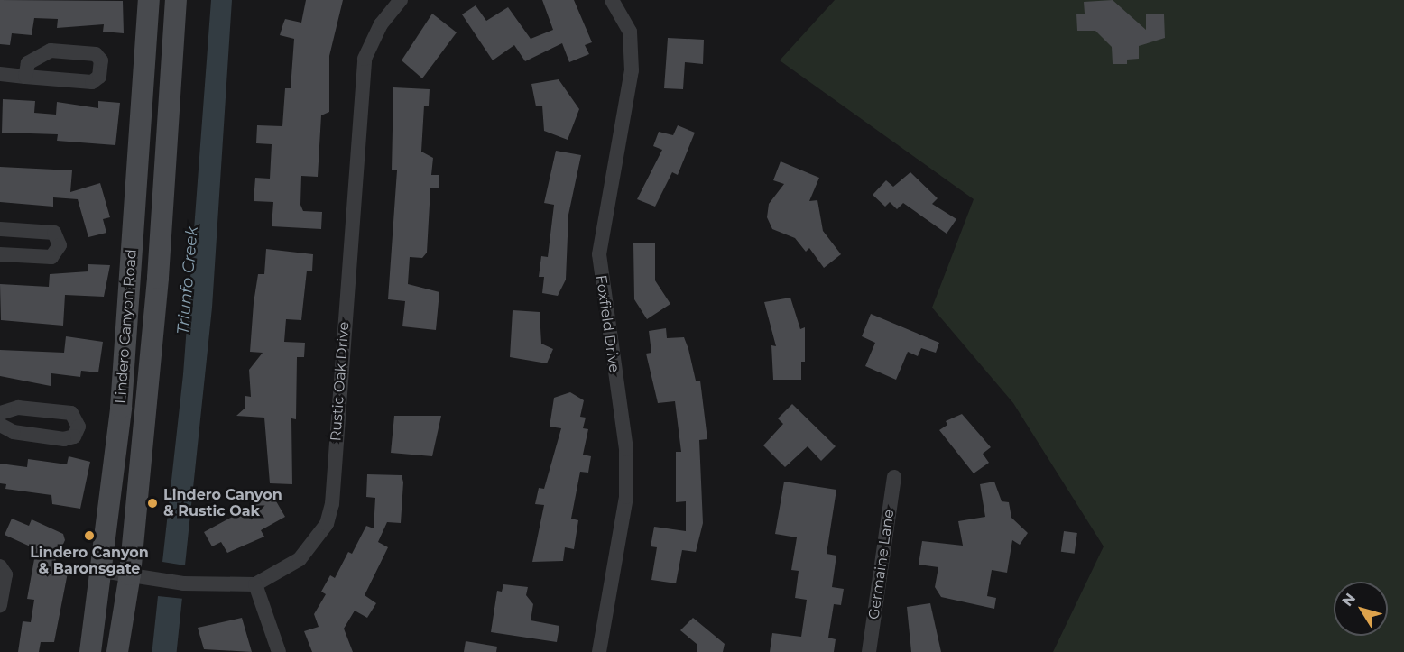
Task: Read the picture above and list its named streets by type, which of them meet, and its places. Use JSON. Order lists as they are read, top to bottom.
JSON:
{
  "streets": {
    "street": [
      "Foxfield Drive",
      "Lindero Canyon Road",
      "Rustic Oak Drive",
      "Germaine Lane"
    ]
  },
  "crossings": [
    ["Lindero Canyon Road", "Rustic Oak Drive"]
  ],
  "water": ["Triunfo Creek"],
  "places": ["Lindero Canyon & Rustic Oak", "Lindero Canyon & Baronsgate"],
  "north": "top left"
}
